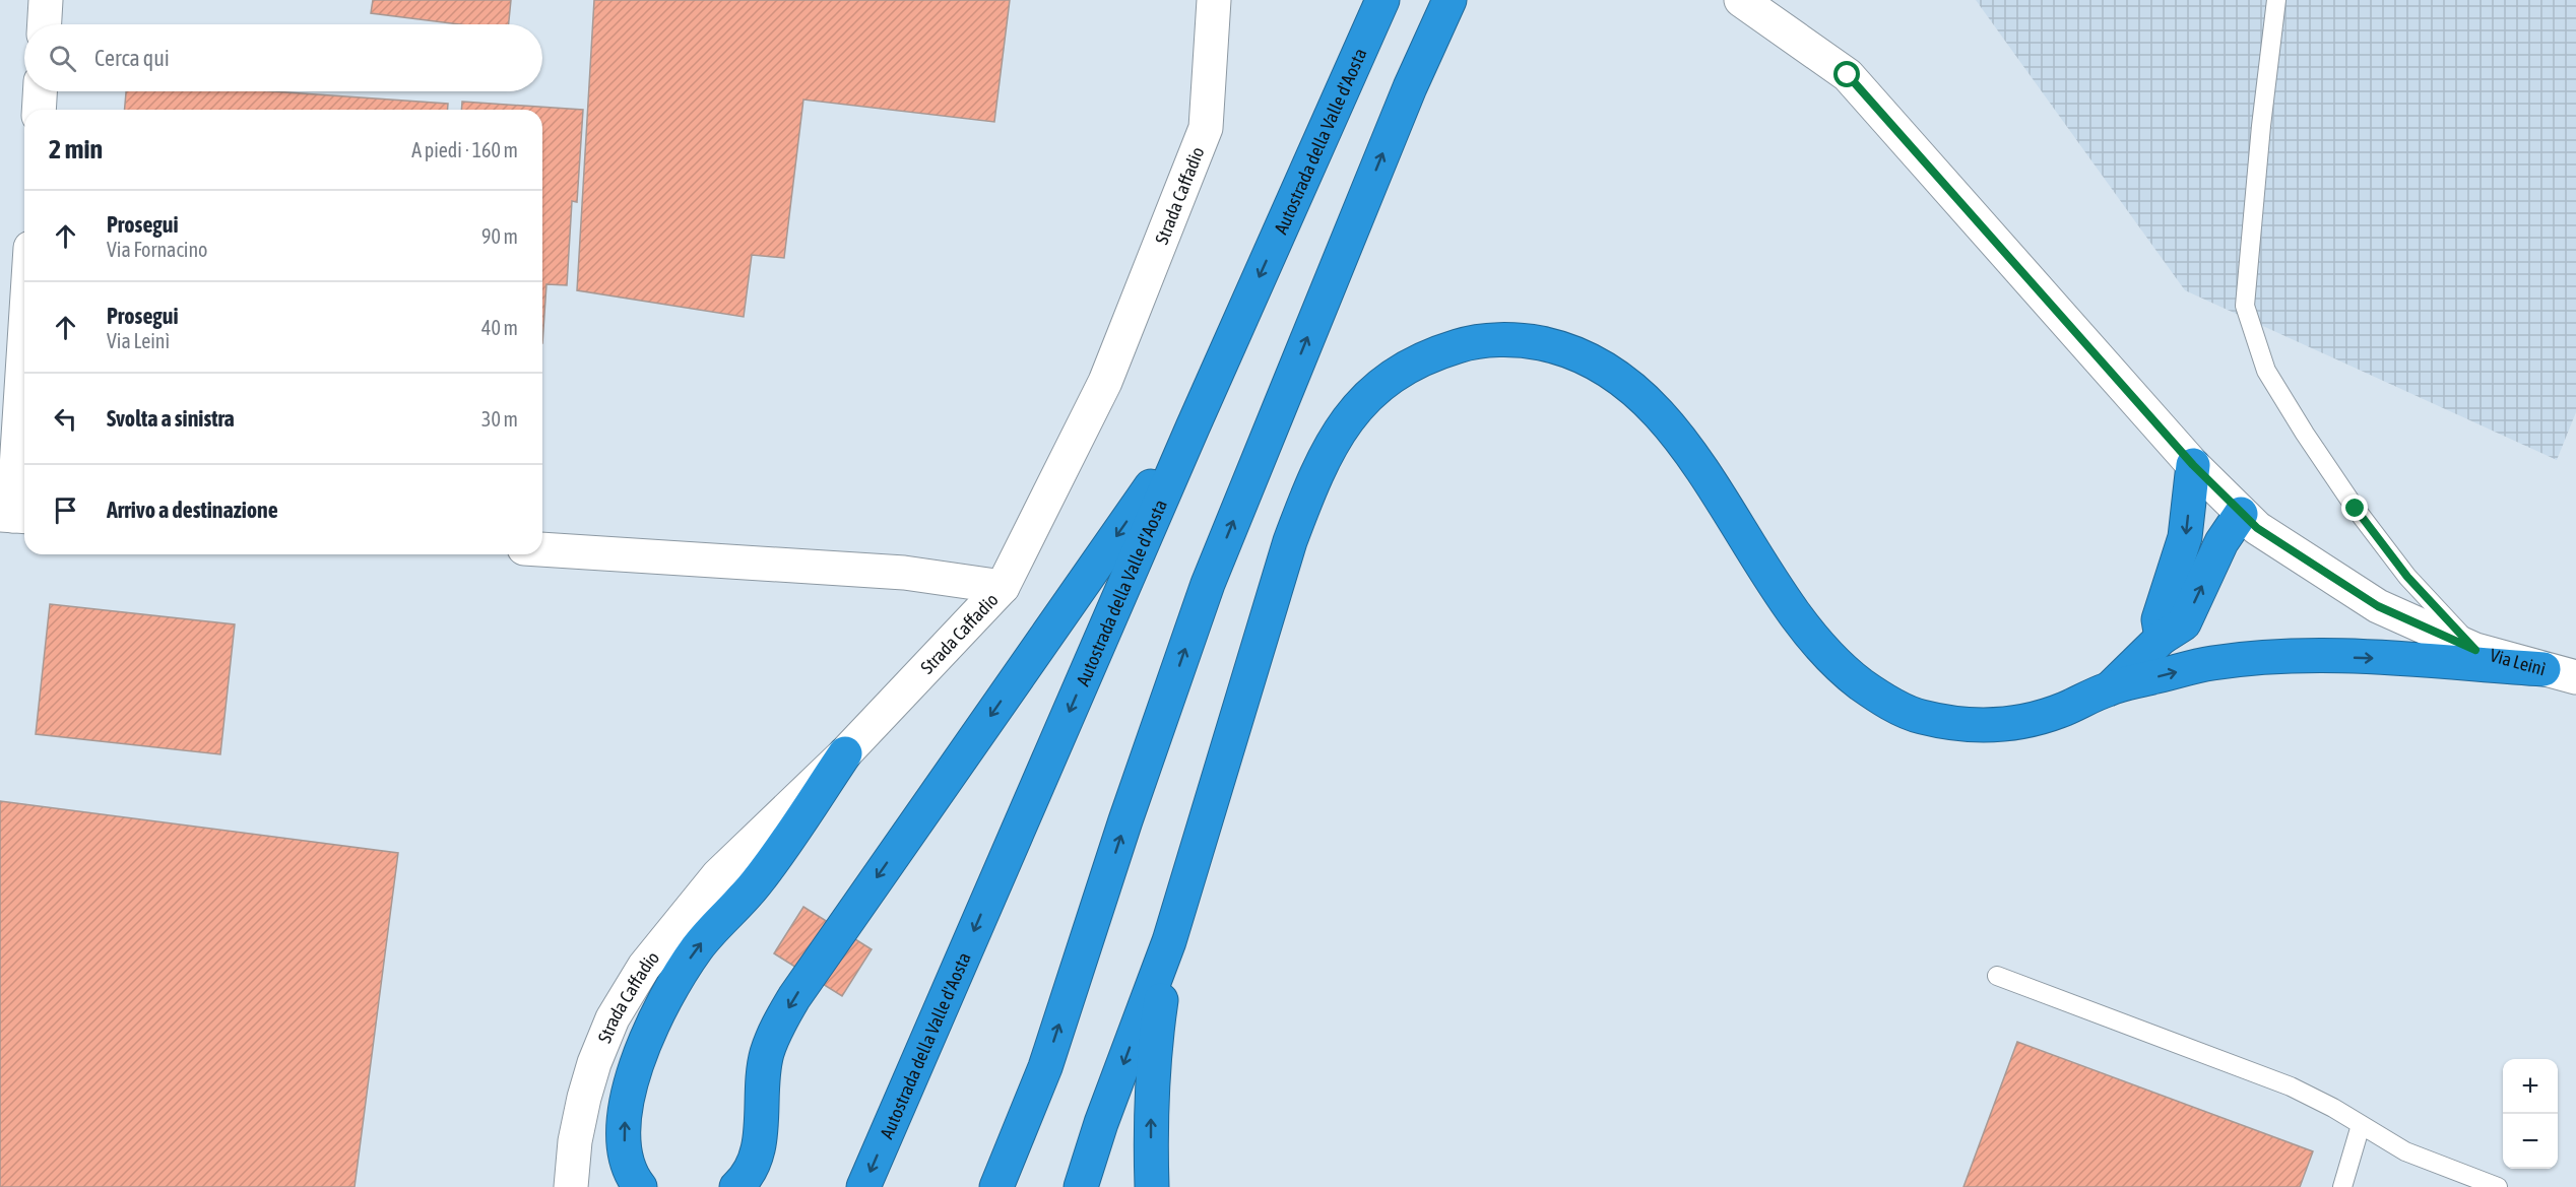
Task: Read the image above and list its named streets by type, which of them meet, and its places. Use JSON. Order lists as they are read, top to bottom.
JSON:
{
  "streets": {
    "highway": ["Autostrada della Valle d'Aosta"],
    "street": ["Strada Caffadio", "Via Leinì"]
  },
  "page": {
    "search": "Cerca qui",
    "heading": ["2 min", "A piedi · 160 m"],
    "list": [
      ["Prosegui", "Via Fornacino", "90 m"],
      ["Prosegui", "Via Leinì", "40 m"],
      ["Svolta a sinistra", "30 m"],
      "Arrivo a destinazione"
    ],
    "map_buttons": ["+", "−"]
  }
}
